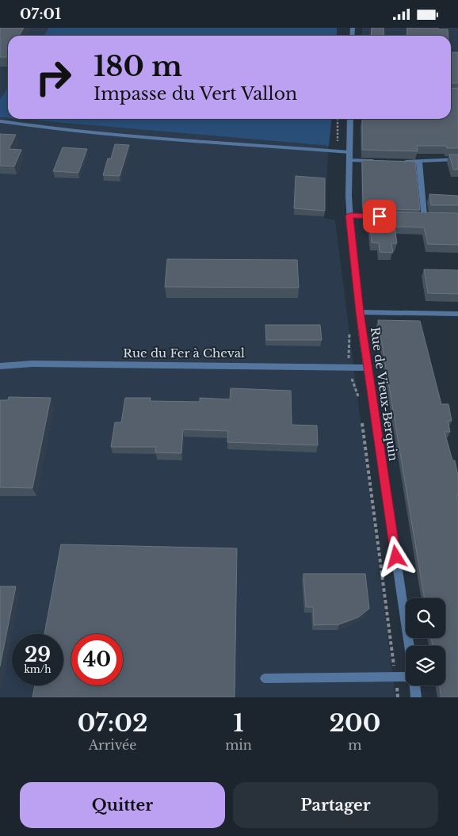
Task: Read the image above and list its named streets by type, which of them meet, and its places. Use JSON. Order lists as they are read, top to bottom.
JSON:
{
  "streets": {
    "street": ["Rue du Fer à Cheval", "Rue de Vieux-Berquin"]
  },
  "crossings": [
    ["Rue du Fer à Cheval", "Rue de Vieux-Berquin"]
  ],
  "page": {
    "status": "07:01",
    "turn": ["180 m", "Impasse du Vert Vallon"],
    "speed": "29 km/h",
    "limit": "40",
    "eta": [
      "07:02",
      "Arrivée",
      "1",
      "min",
      "200",
      "m"
    ],
    "buttons": ["Quitter", "Partager"]
  }
}
